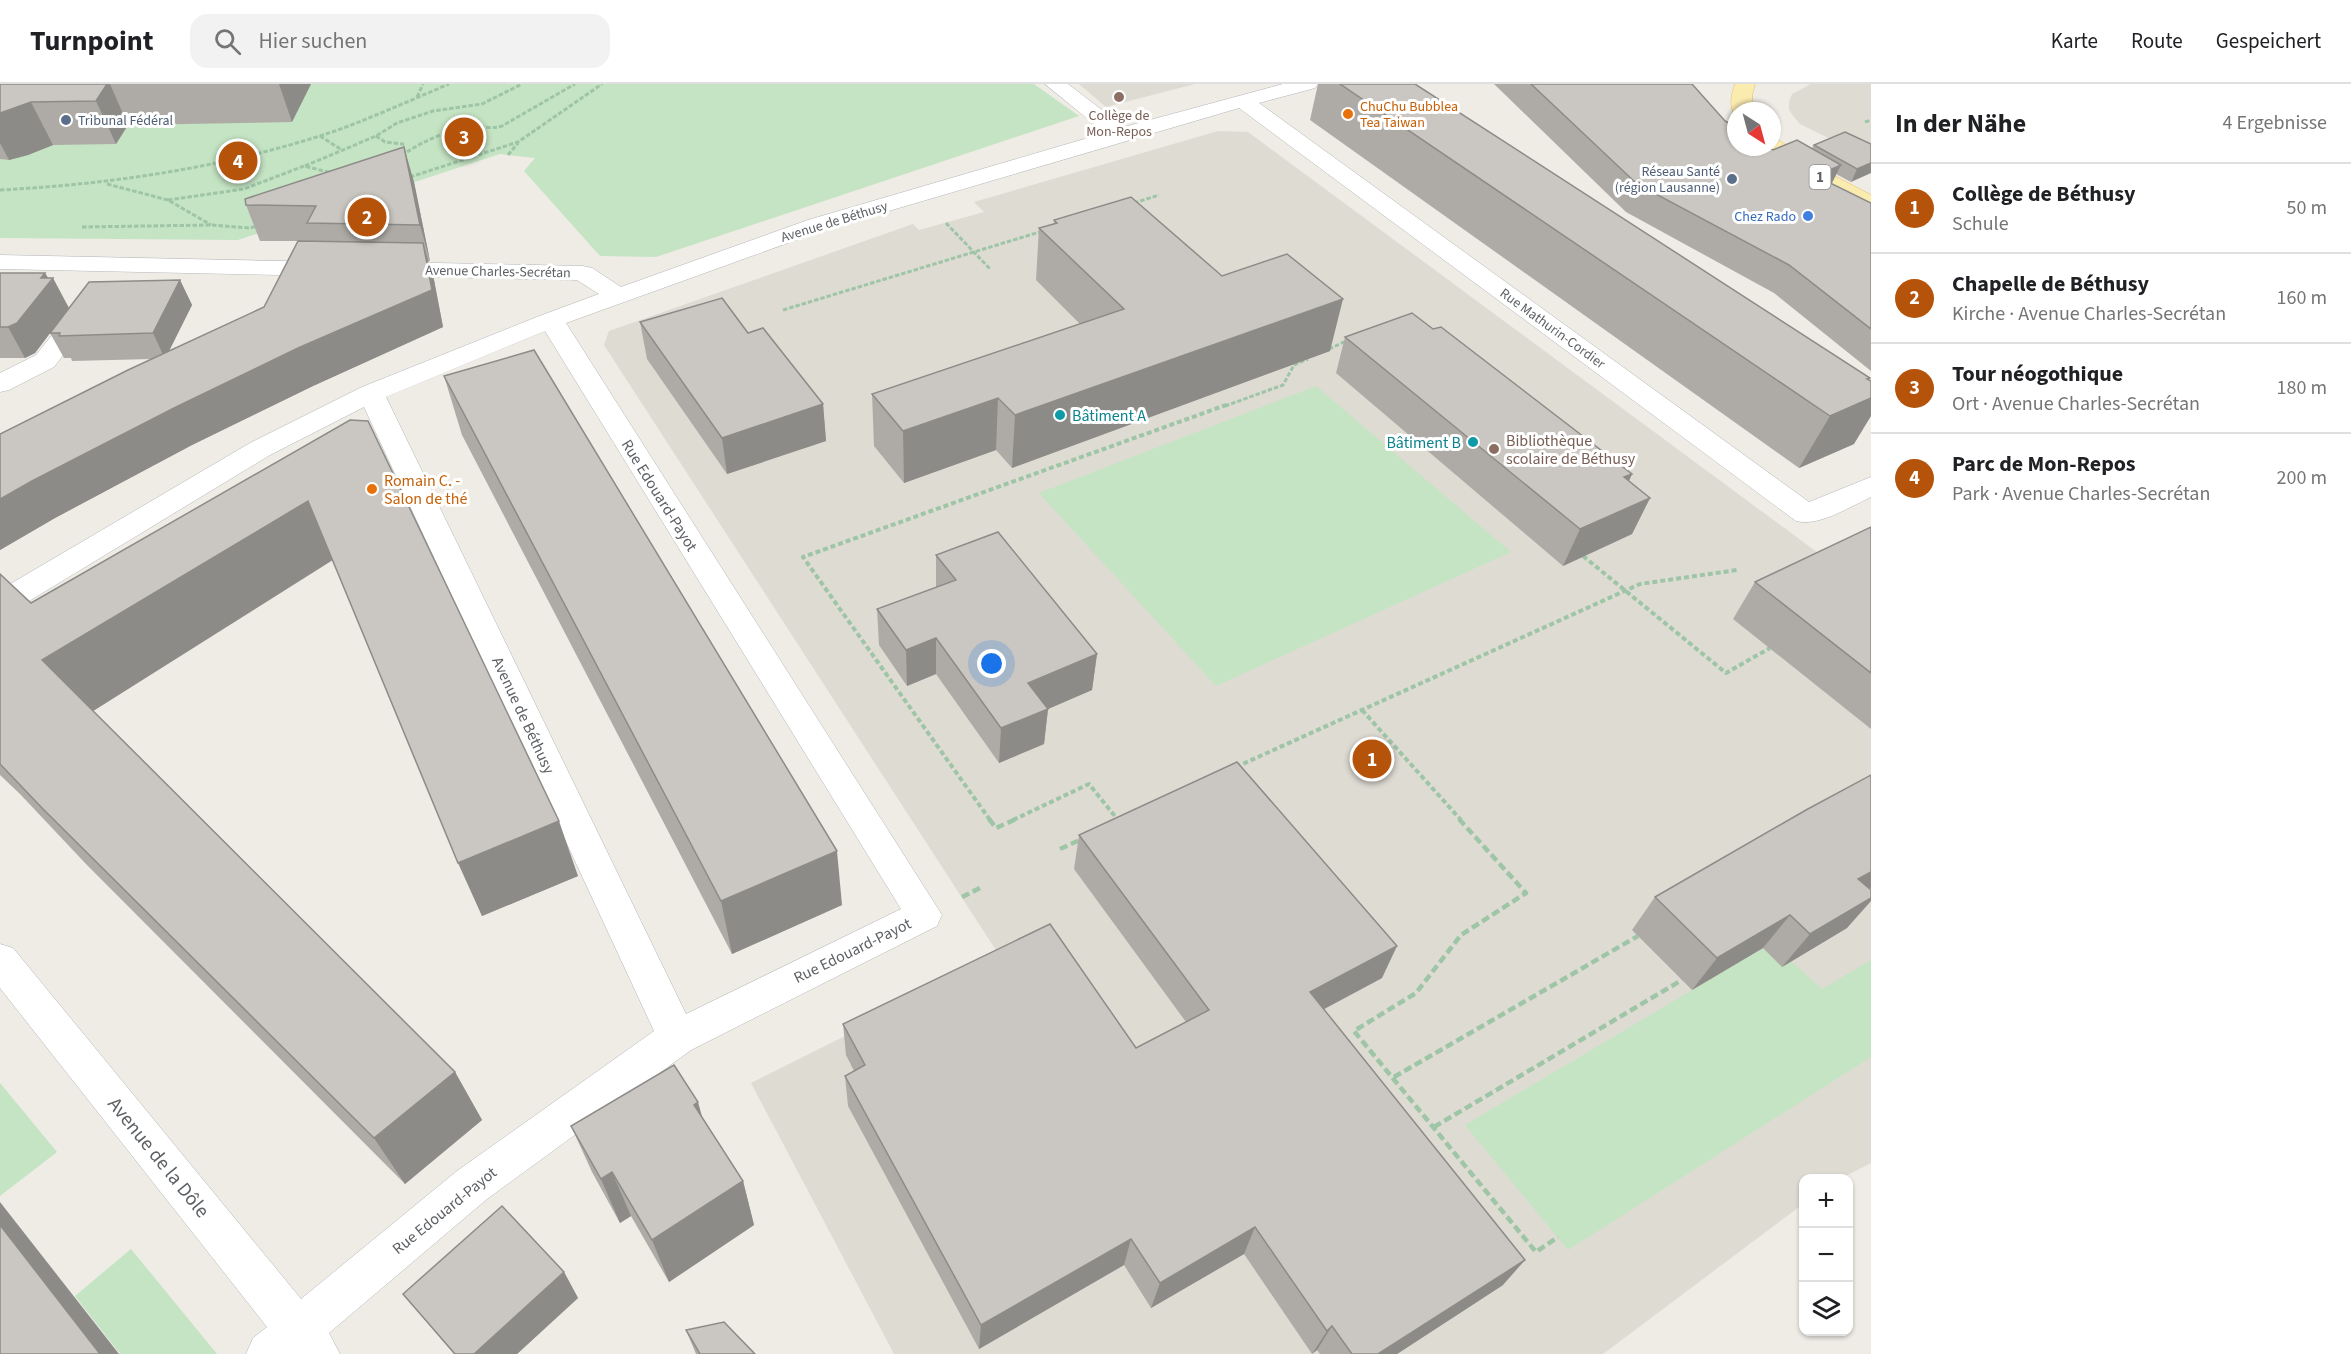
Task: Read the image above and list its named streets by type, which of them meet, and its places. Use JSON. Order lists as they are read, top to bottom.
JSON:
{
  "streets": {
    "main road": ["1"],
    "street": [
      "Avenue de Béthusy",
      "Avenue Charles-Secrétan",
      "Rue Mathurin-Cordier",
      "Rue Edouard-Payot",
      "Avenue de la Dôle"
    ]
  },
  "crossings": [
    ["Avenue de Béthusy", "Avenue Charles-Secrétan"],
    ["Avenue de Béthusy", "Rue Mathurin-Cordier"],
    ["Avenue de Béthusy", "Rue Edouard-Payot"],
    ["Rue Edouard-Payot", "Avenue de la Dôle"]
  ],
  "places": [
    "Collège de Mon-Repos",
    "ChuChu Bubblea Tea Taiwan",
    "Tribunal Fédéral",
    "Réseau Santé (région Lausanne)",
    "Chez Rado",
    "Bâtiment A",
    "Bâtiment B",
    "Bibliothèque scolaire de Béthusy",
    "Romain C. - Salon de thé"
  ],
  "north": "bottom right",
  "page": {
    "header": "Turnpoint",
    "search": "Hier suchen",
    "nav": ["Karte", "Route", "Gespeichert"],
    "heading": ["In der Nähe", "4 Ergebnisse"],
    "pins": [
      "3",
      "4",
      "2",
      "1"
    ],
    "list": [
      {
        "mark": "1",
        "name": "Collège de Béthusy",
        "note": "Schule",
        "value": "50 m"
      },
      {
        "mark": "2",
        "name": "Chapelle de Béthusy",
        "note": "Kirche · Avenue Charles-Secrétan",
        "value": "160 m"
      },
      {
        "mark": "3",
        "name": "Tour néogothique",
        "note": "Ort · Avenue Charles-Secrétan",
        "value": "180 m"
      },
      {
        "mark": "4",
        "name": "Parc de Mon-Repos",
        "note": "Park · Avenue Charles-Secrétan",
        "value": "200 m"
      }
    ],
    "map_buttons": ["+", "−"]
  }
}
